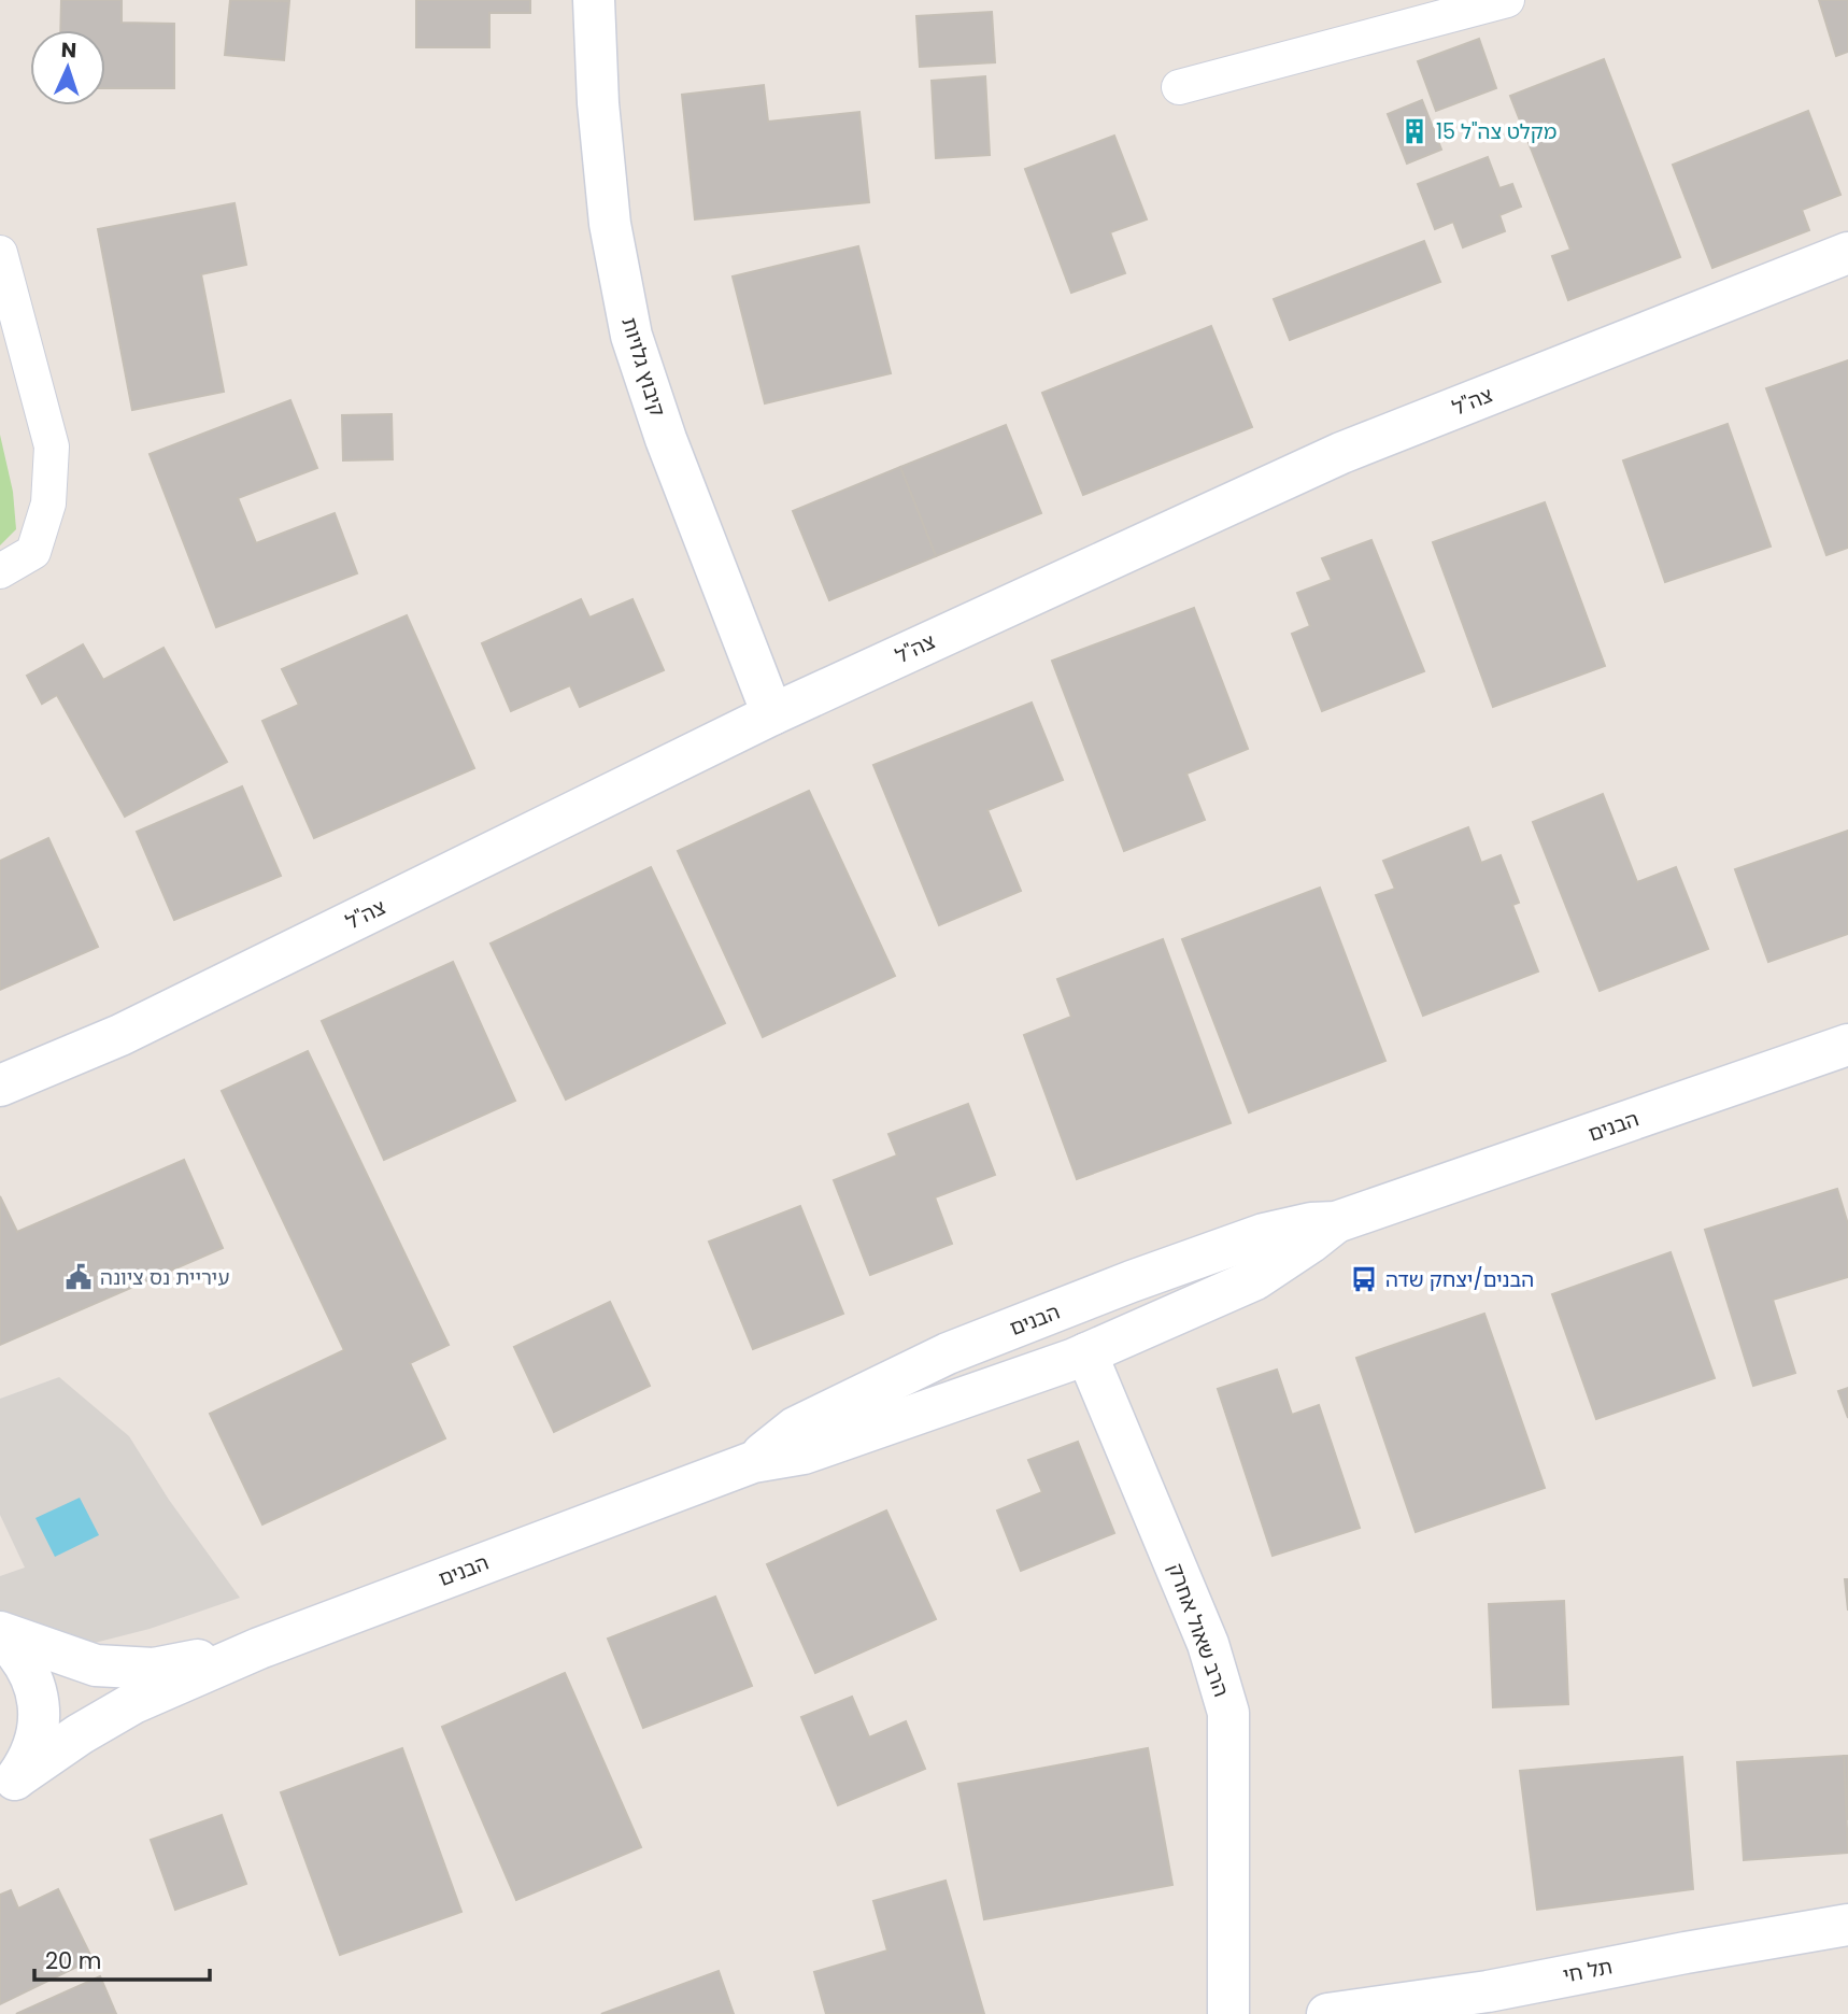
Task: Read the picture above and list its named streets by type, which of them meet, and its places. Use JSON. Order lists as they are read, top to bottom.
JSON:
{
  "streets": {
    "street": [
      "קיבוץ גלויות",
      "צה\"ל",
      "הבנים",
      "הרב שאול אחרק",
      "תל חי"
    ]
  },
  "crossings": [
    ["קיבוץ גלויות", "צה\"ל"],
    ["הבנים", "הרב שאול אחרק"]
  ],
  "places": {
    "building": ["מקלט צה\"ל 15"],
    "public building": ["עיריית נס ציונה"],
    "bus stop": ["הבנים/יצחק שדה"]
  },
  "scale_bar": "20 m",
  "north": "top"
}
